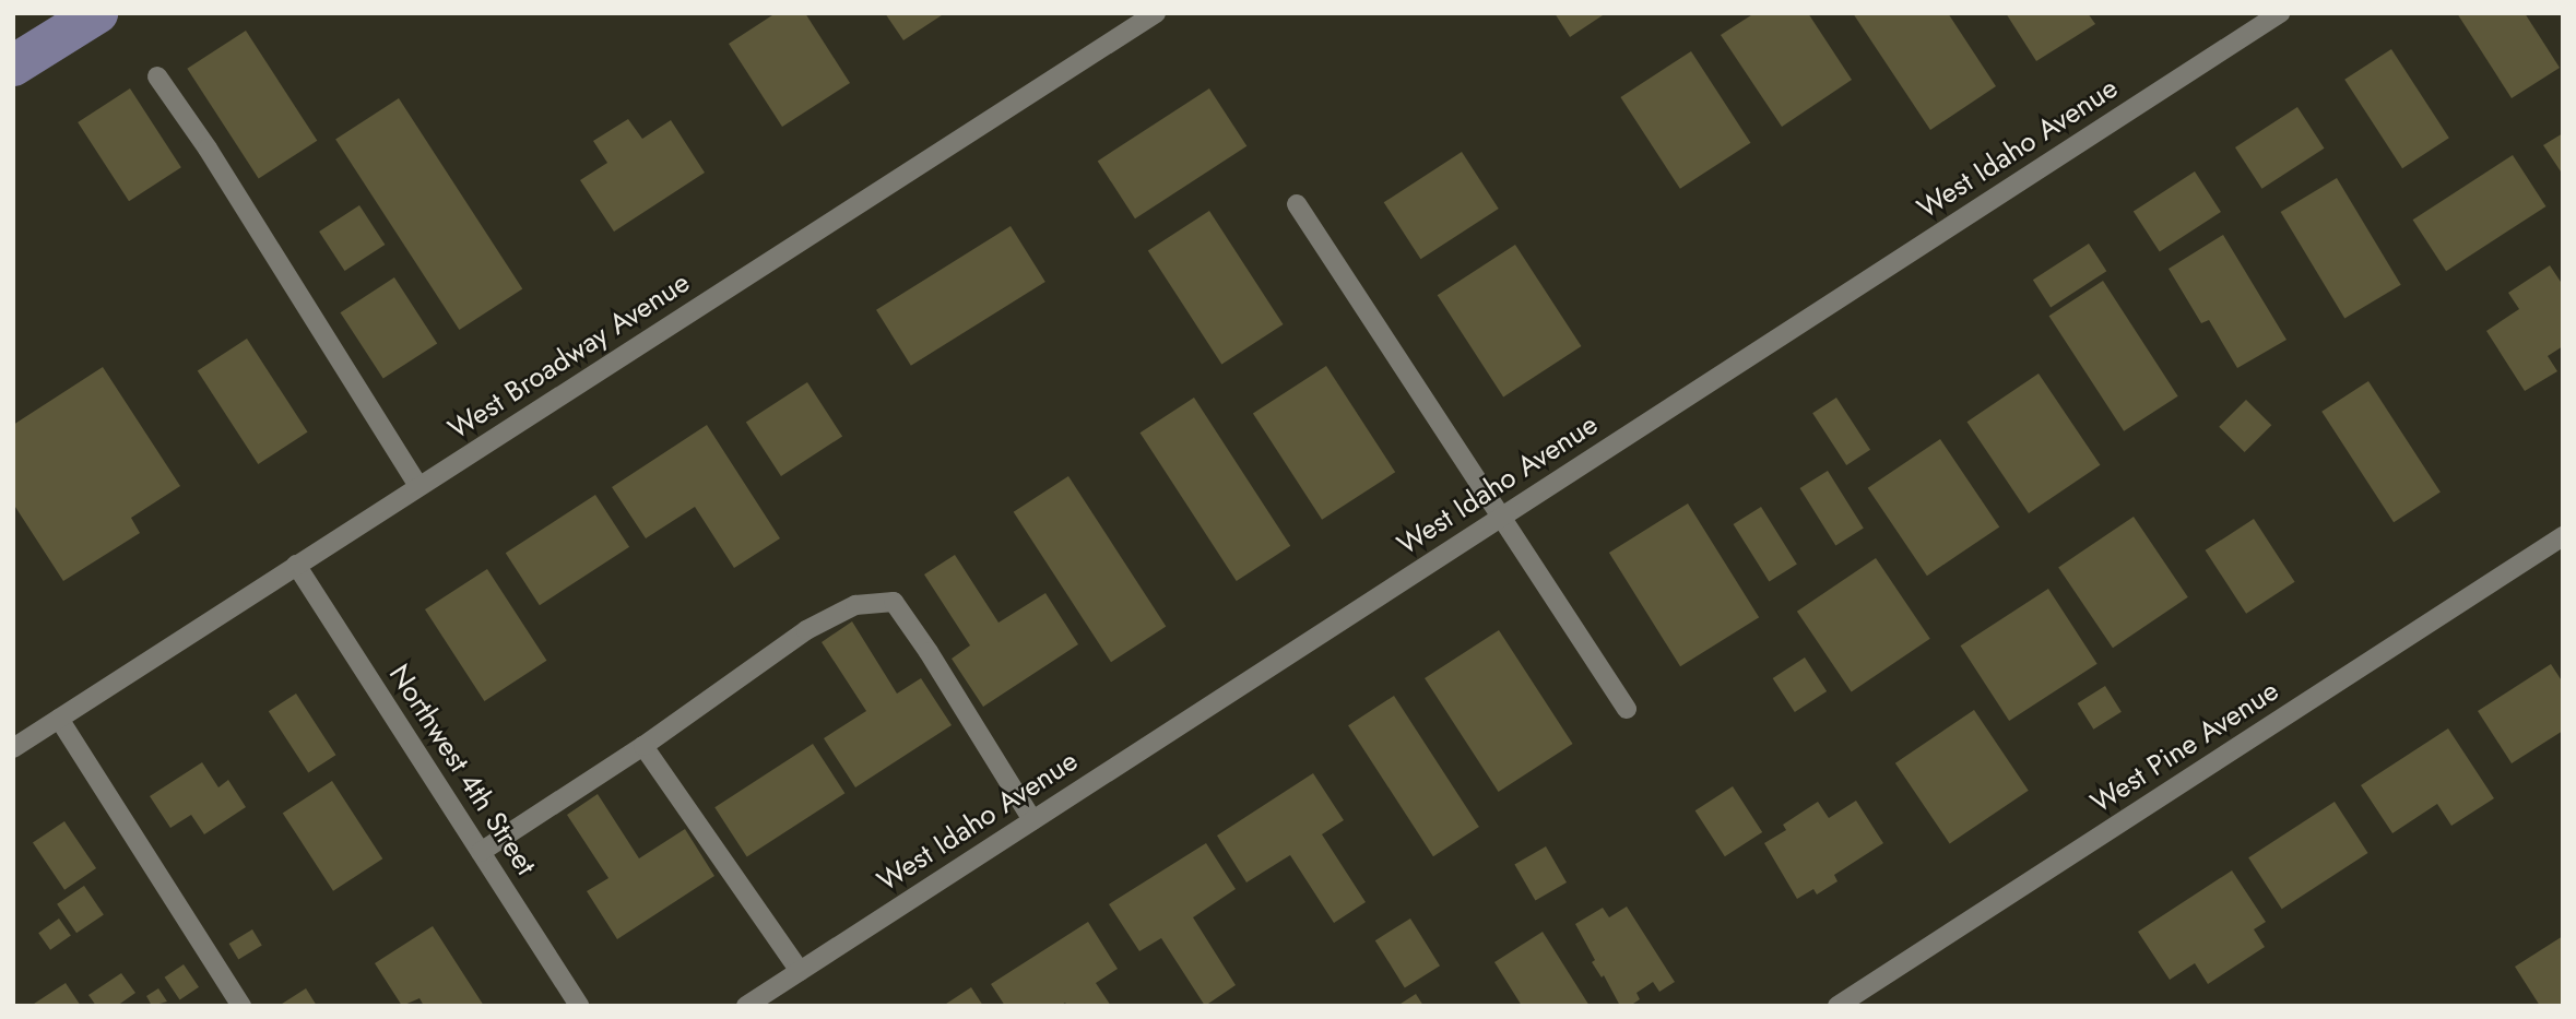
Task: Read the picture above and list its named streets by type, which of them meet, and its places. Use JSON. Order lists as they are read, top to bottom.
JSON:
{
  "streets": {
    "street": [
      "West Idaho Avenue",
      "West Broadway Avenue",
      "West Pine Avenue",
      "Northwest 4th Street"
    ]
  },
  "crossings": [
    ["West Broadway Avenue", "Northwest 4th Street"]
  ]
}
